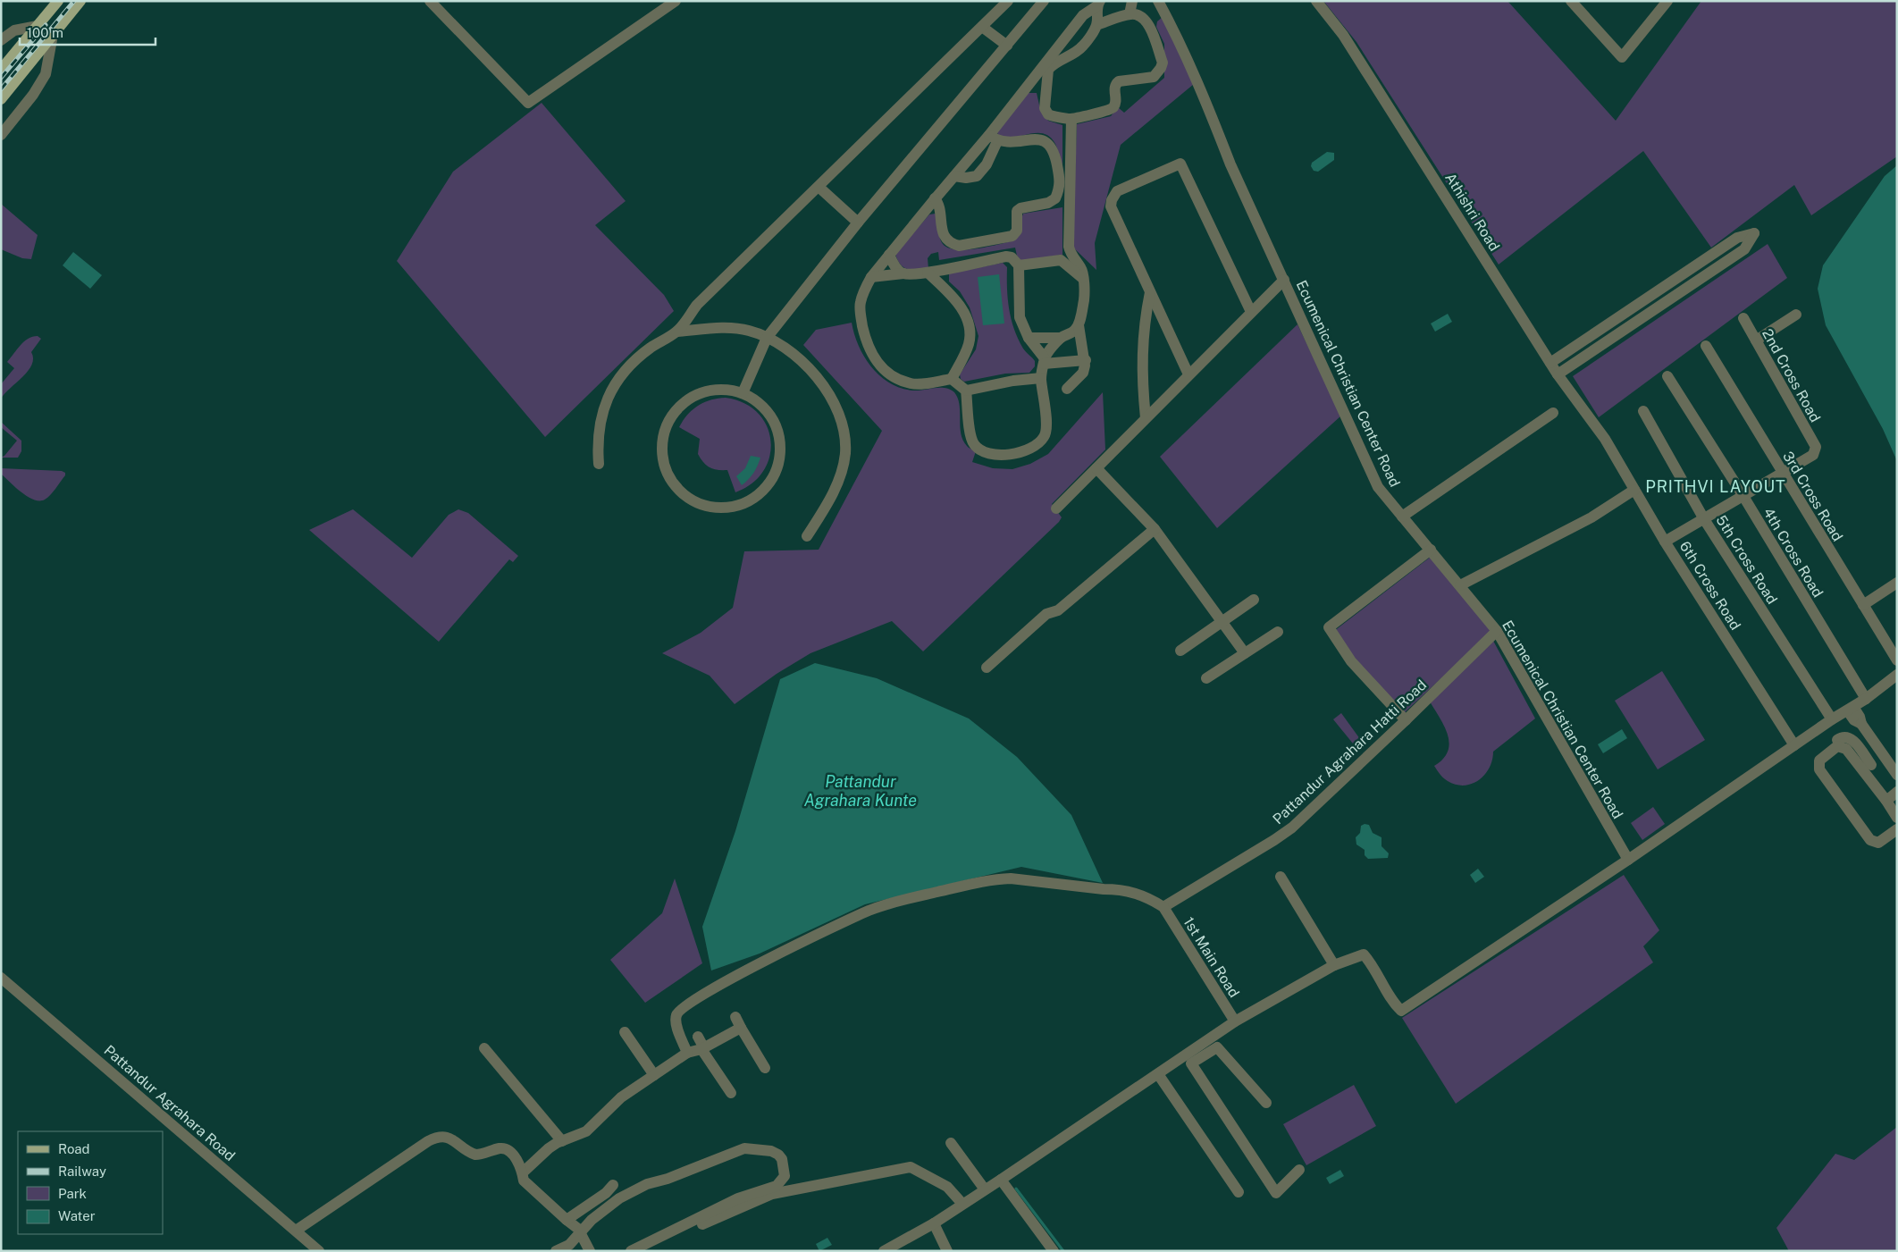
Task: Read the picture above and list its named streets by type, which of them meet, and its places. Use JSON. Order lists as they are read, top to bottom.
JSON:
{
  "streets": {
    "street": [
      "Athishri Road",
      "2nd Cross Road",
      "Ecumenical Christian Center Road",
      "3rd Cross Road",
      "4th Cross Road",
      "5th Cross Road",
      "6th Cross Road",
      "Pattandur Agrahara Hatti Road",
      "1st Main Road",
      "Pattandur Agrahara Road"
    ]
  },
  "crossings": [
    ["Athishri Road", "6th Cross Road"],
    ["2nd Cross Road", "3rd Cross Road"],
    ["Ecumenical Christian Center Road", "Pattandur Agrahara Hatti Road"],
    ["Pattandur Agrahara Hatti Road", "1st Main Road"]
  ],
  "districts": ["PRITHVI LAYOUT"],
  "water": ["Pattandur Agrahara Kunte"],
  "legend": [
    "Road",
    "Railway",
    "Park",
    "Water"
  ],
  "scale_bar": "100 m"
}
